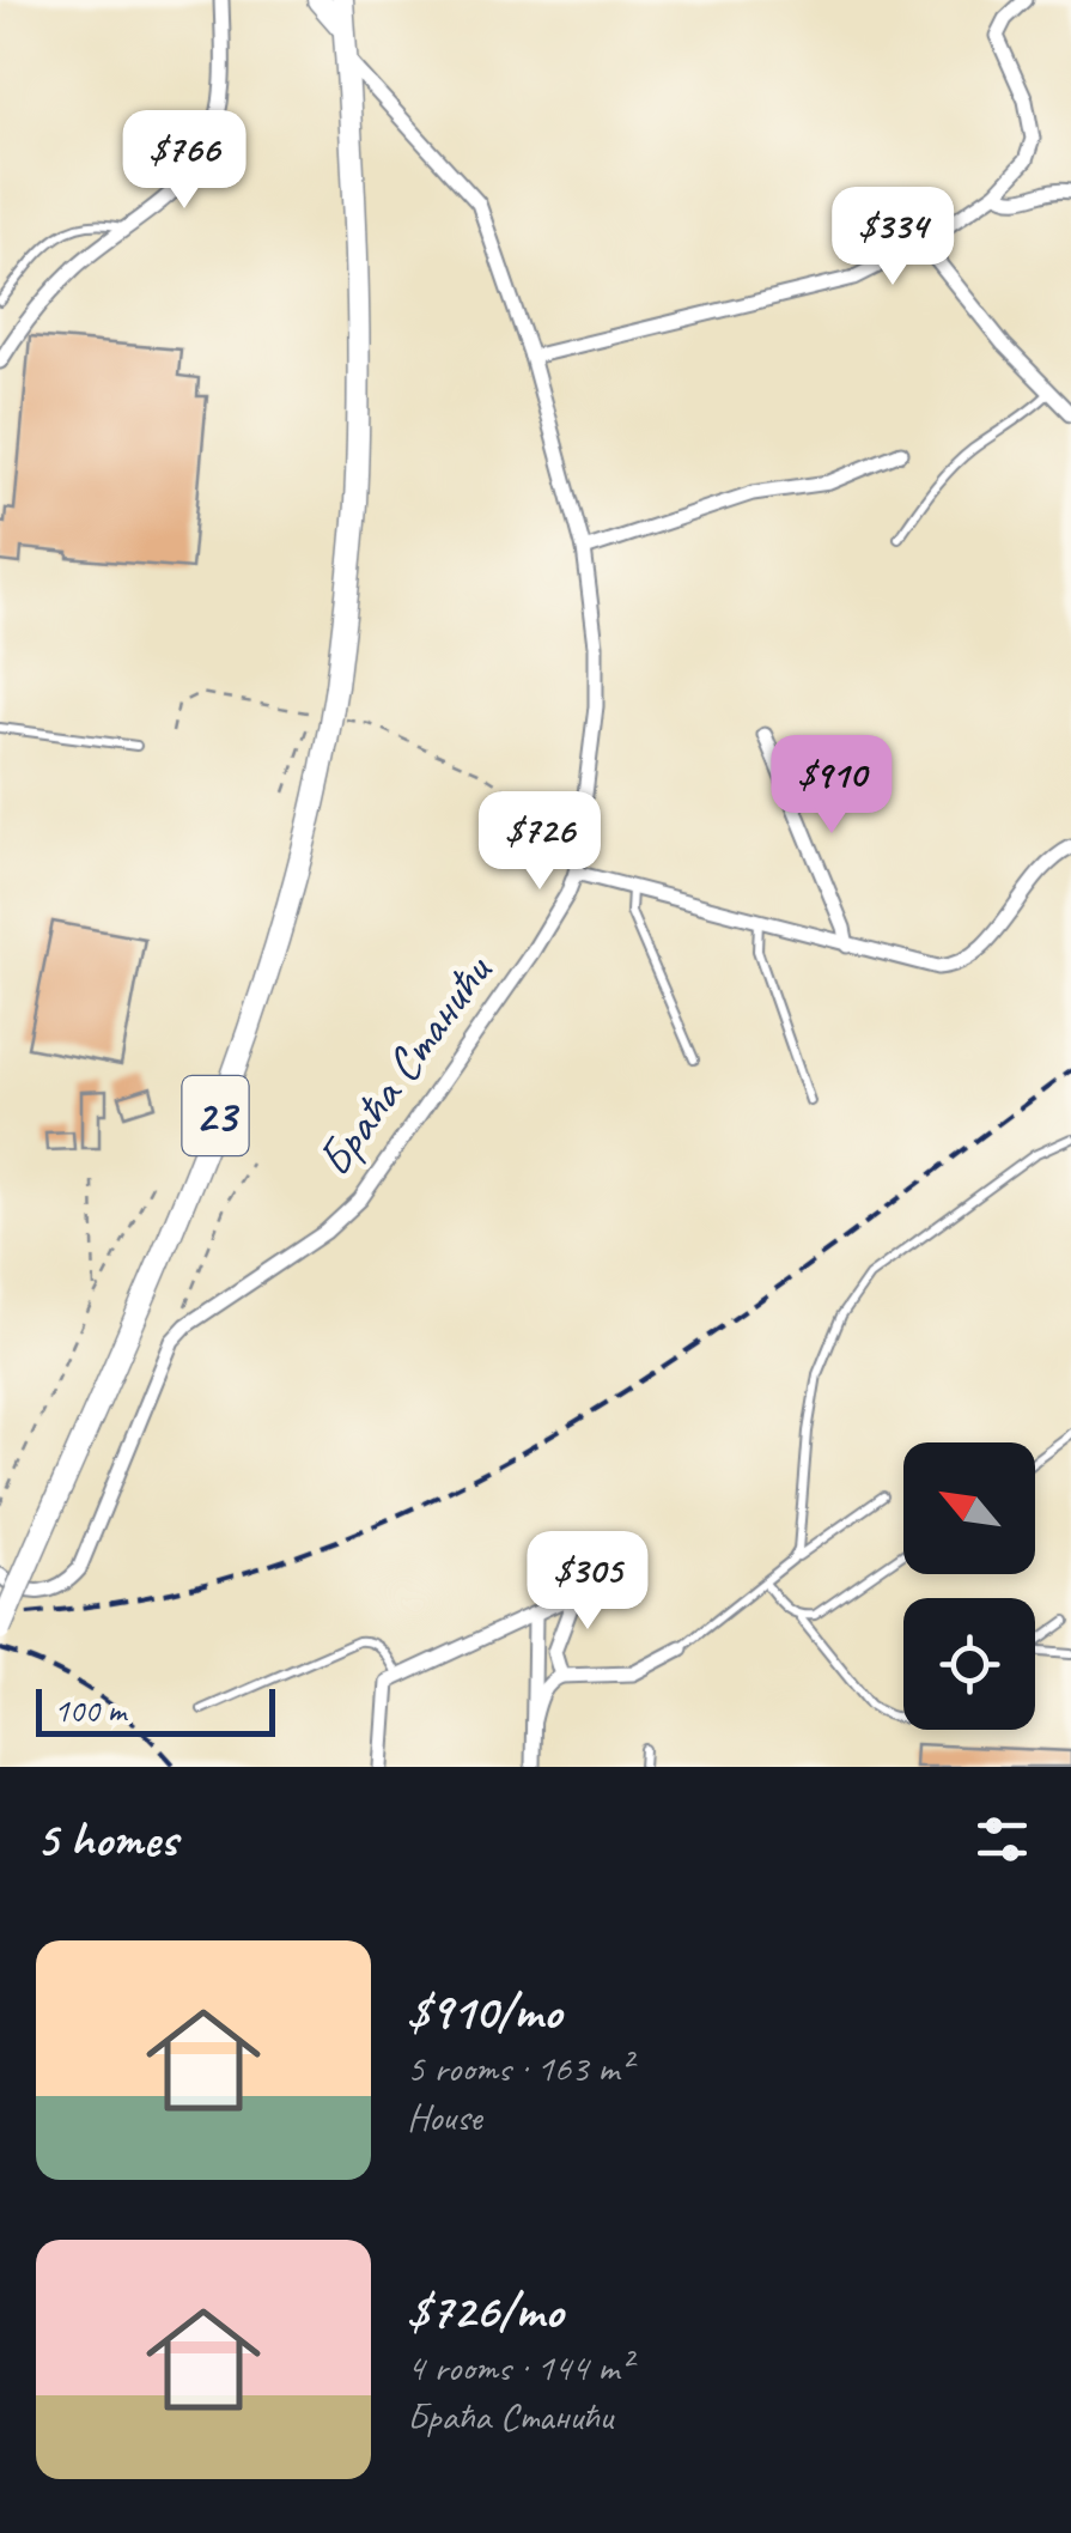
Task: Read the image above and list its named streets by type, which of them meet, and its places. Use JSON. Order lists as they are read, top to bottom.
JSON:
{
  "streets": {
    "main road": ["23"],
    "street": ["Браћа Станићи"]
  },
  "crossings": [
    ["Браћа Станићи", "23"]
  ],
  "scale_bar": "100 m",
  "north": "top left",
  "page": {
    "price": [
      "$766",
      "$334",
      "$910",
      "$726",
      "$305"
    ],
    "scale": "100 m",
    "heading": "5 homes",
    "list": [
      {
        "name": "$910/mo",
        "note": "5 rooms · 163 m² · House"
      },
      {
        "name": "$726/mo",
        "note": "4 rooms · 144 m² · Браћа Станићи"
      }
    ]
  }
}
